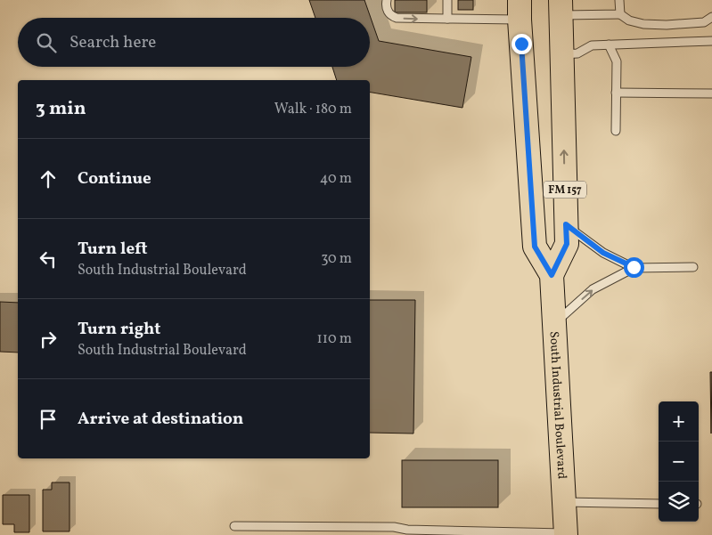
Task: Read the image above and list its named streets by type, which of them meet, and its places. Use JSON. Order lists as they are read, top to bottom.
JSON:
{
  "streets": {
    "main road": ["FM 157", "South Industrial Boulevard"]
  },
  "page": {
    "search": "Search here",
    "heading": ["3 min", "Walk · 180 m"],
    "list": [
      ["Continue", "40 m"],
      ["Turn left", "South Industrial Boulevard", "30 m"],
      ["Turn right", "South Industrial Boulevard", "110 m"],
      "Arrive at destination"
    ],
    "map_buttons": ["+", "−"]
  }
}
